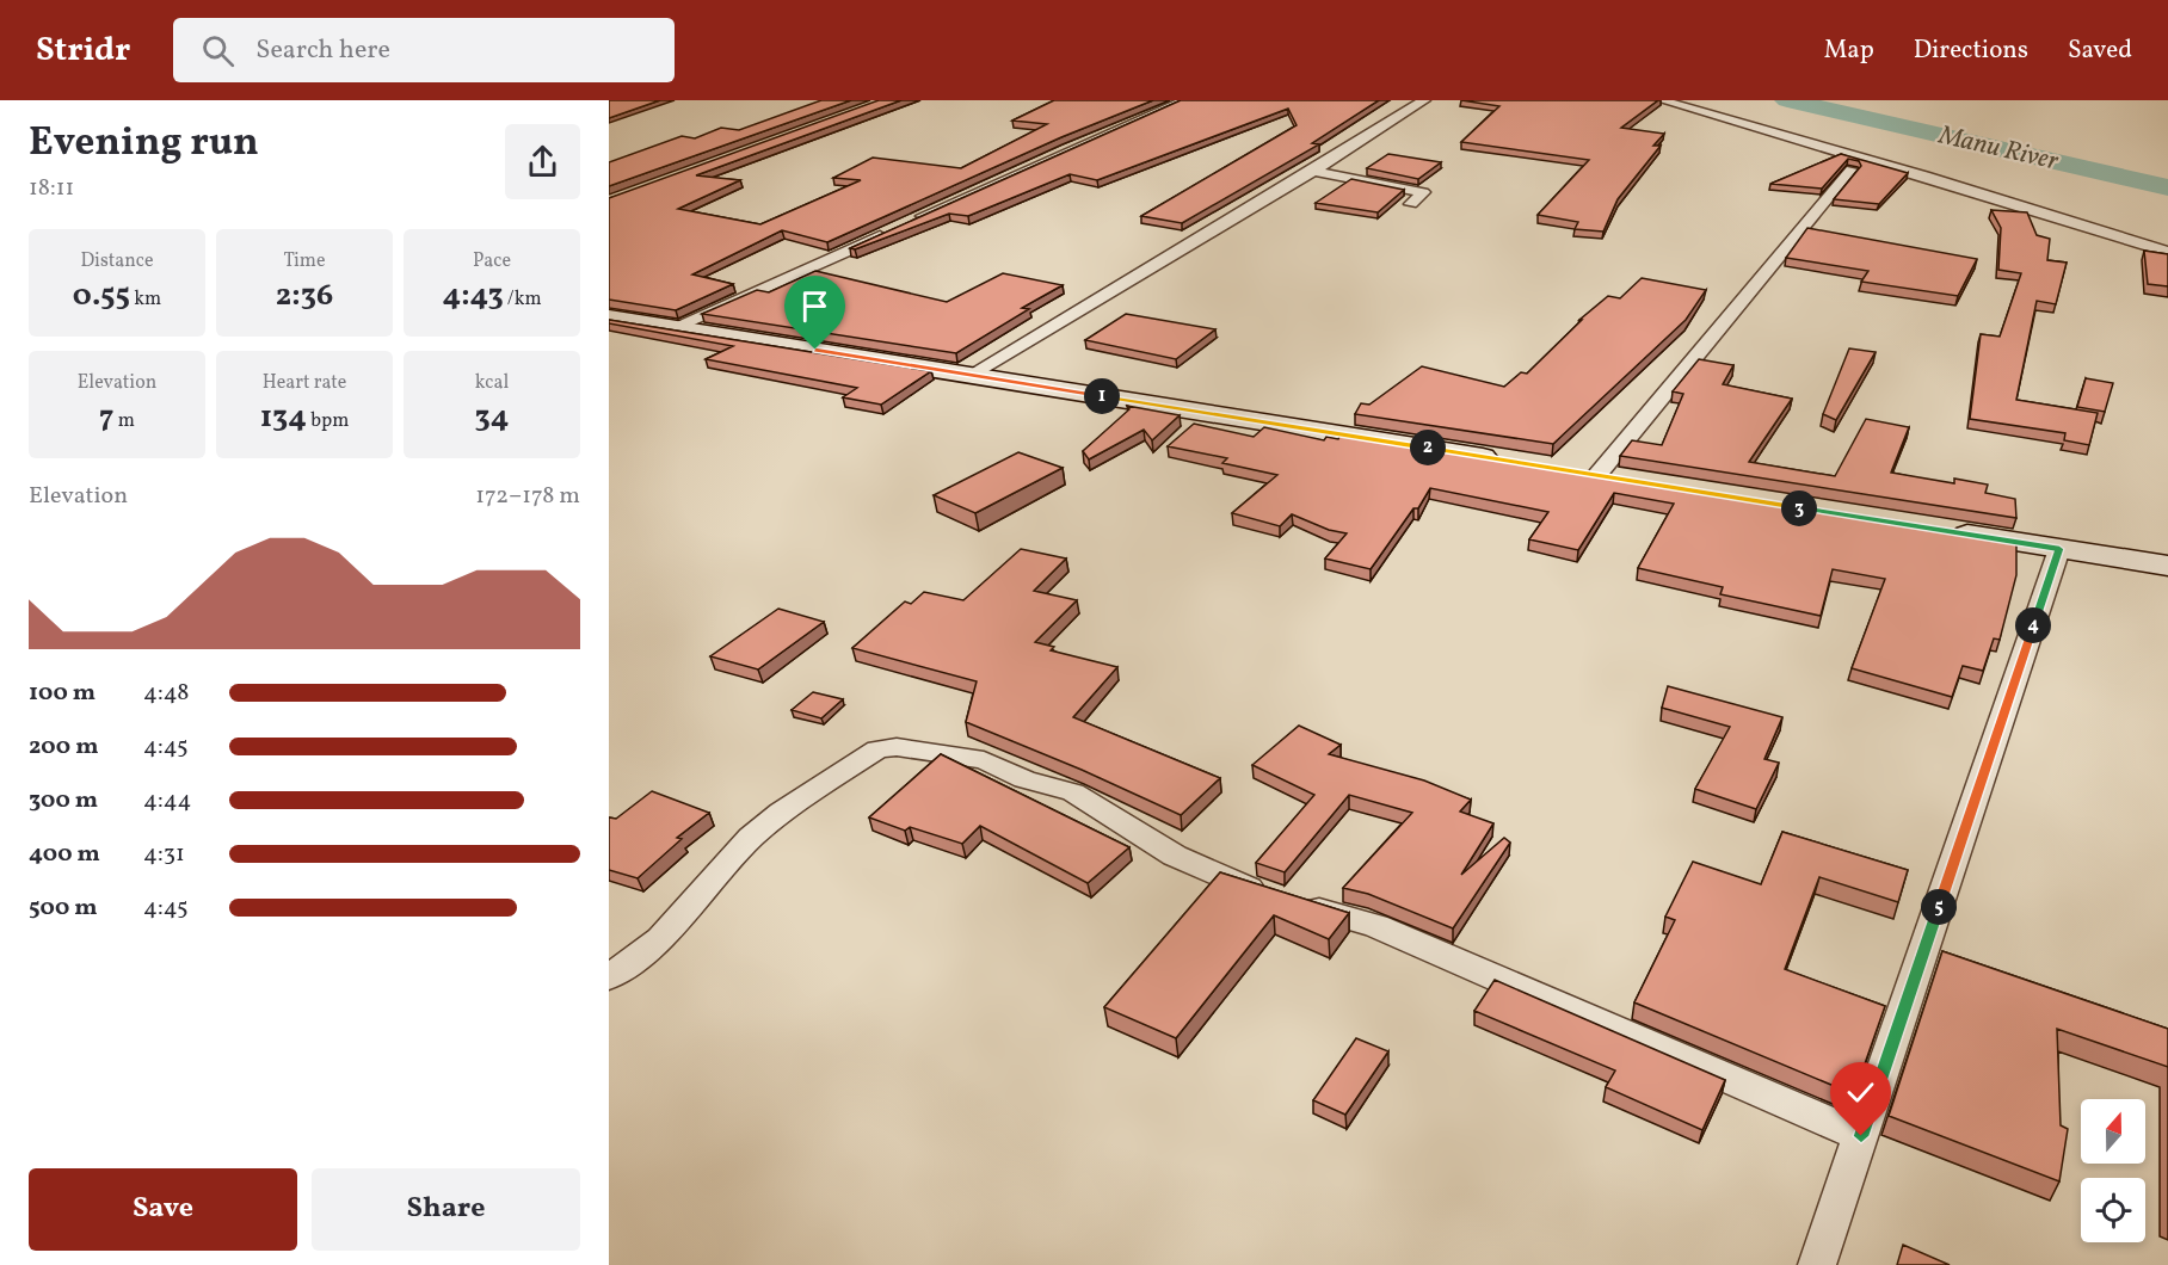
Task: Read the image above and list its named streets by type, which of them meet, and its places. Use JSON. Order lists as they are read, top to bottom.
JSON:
{
  "water": ["Manu River"],
  "north": "top",
  "page": {
    "header": "Stridr",
    "search": "Search here",
    "nav": ["Map", "Directions", "Saved"],
    "heading": ["Evening run", "18:11"],
    "stats": [
      ["Distance", "0.55 km"],
      ["Time", "2:36"],
      ["Pace", "4:43 /km"],
      ["Elevation", "7 m"],
      ["Heart rate", "134 bpm"],
      ["kcal", "34"]
    ],
    "pins": [
      "1",
      "2",
      "3",
      "4",
      "5"
    ],
    "chart": ["Elevation", "172–178 m"],
    "list": [
      {
        "name": "100 m",
        "note": "4:48"
      },
      {
        "name": "200 m",
        "note": "4:45"
      },
      {
        "name": "300 m",
        "note": "4:44"
      },
      {
        "name": "400 m",
        "note": "4:31"
      },
      {
        "name": "500 m",
        "note": "4:45"
      }
    ],
    "buttons": ["Save", "Share"]
  }
}
